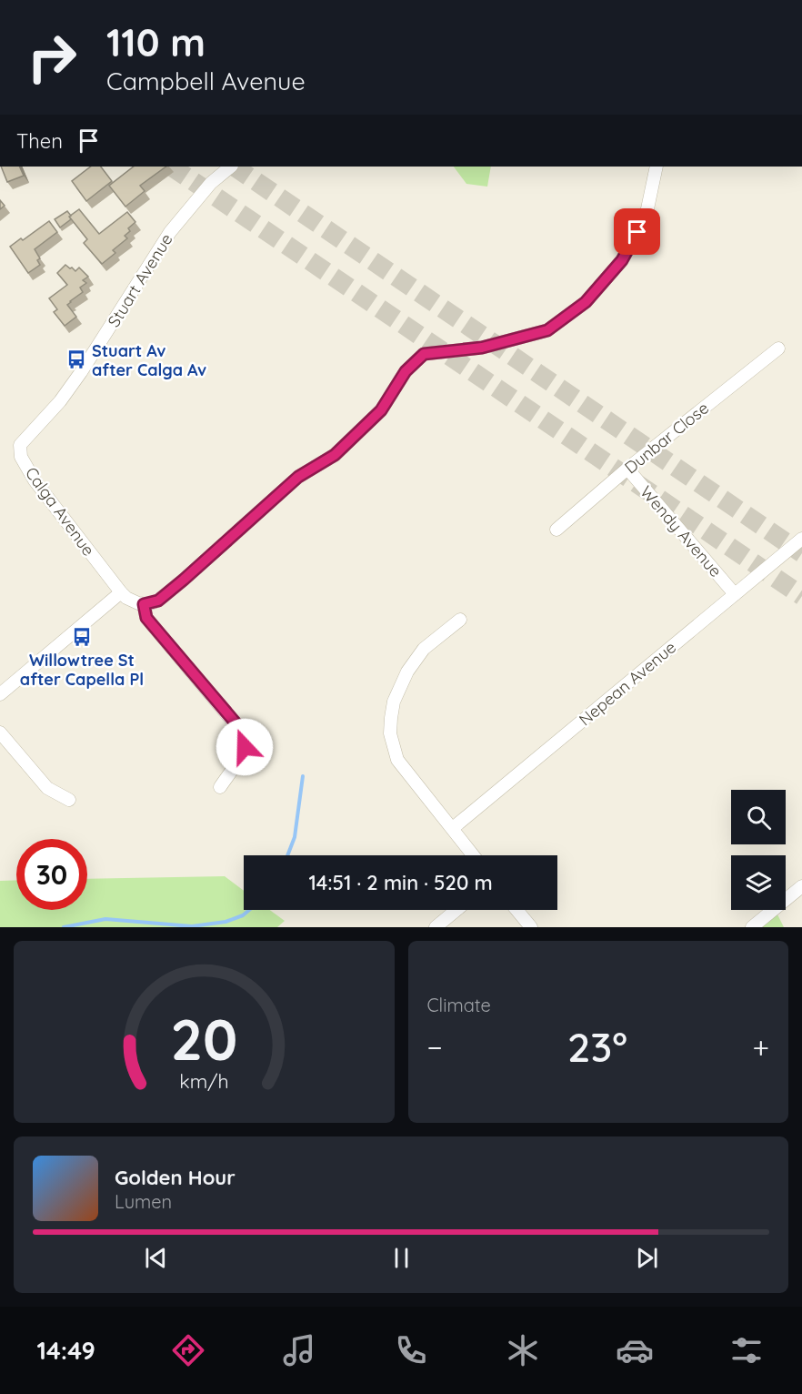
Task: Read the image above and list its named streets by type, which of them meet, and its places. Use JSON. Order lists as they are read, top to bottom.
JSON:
{
  "streets": {
    "street": [
      "Stuart Avenue",
      "Dunbar Close",
      "Calga Avenue",
      "Wendy Avenue",
      "Nepean Avenue"
    ]
  },
  "crossings": [
    ["Stuart Avenue", "Calga Avenue"],
    ["Dunbar Close", "Wendy Avenue"],
    ["Wendy Avenue", "Nepean Avenue"]
  ],
  "places": {
    "bus stop": ["Stuart Av after Calga Av", "Willowtree St after Capella Pl"]
  },
  "page": {
    "turn": ["110 m", "Campbell Avenue"],
    "then": "Then",
    "limit": "30",
    "trip": "14:51 · 2 min · 520 m",
    "tile": "Climate",
    "heat": ["−", "23°", "+"],
    "song": ["Golden Hour", "Lumen"],
    "tabs": "14:49",
    "gauge": ["20", "km/h"]
  }
}
